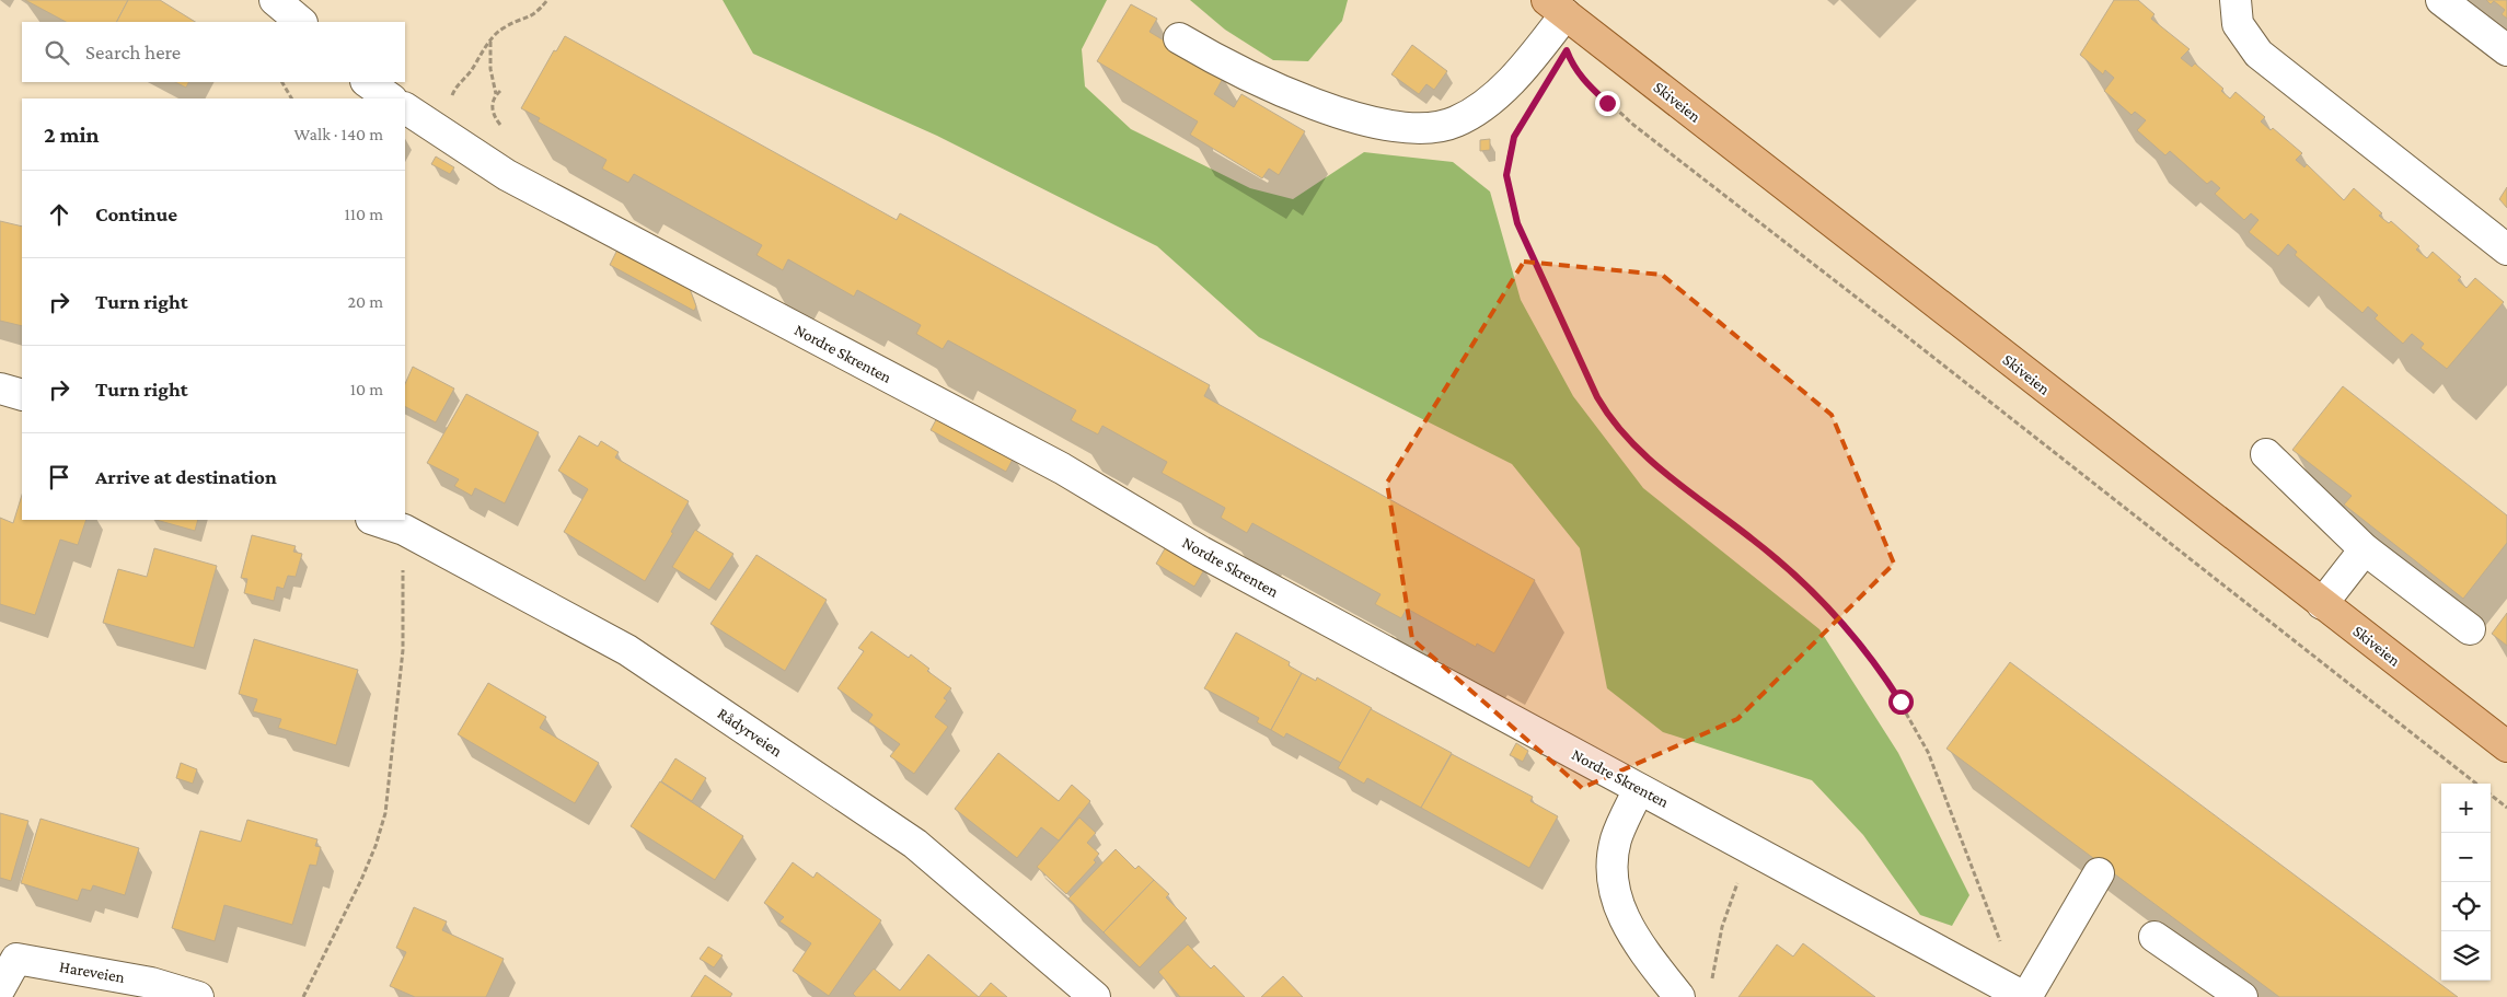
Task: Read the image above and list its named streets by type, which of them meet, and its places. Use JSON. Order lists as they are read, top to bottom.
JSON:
{
  "streets": {
    "main road": ["Skiveien"],
    "street": ["Nordre Skrenten", "Rådyrveien", "Hareveien"]
  },
  "page": {
    "search": "Search here",
    "heading": ["2 min", "Walk · 140 m"],
    "list": [
      ["Continue", "110 m"],
      ["Turn right", "20 m"],
      ["Turn right", "10 m"],
      "Arrive at destination"
    ],
    "map_buttons": ["+", "−"]
  }
}
